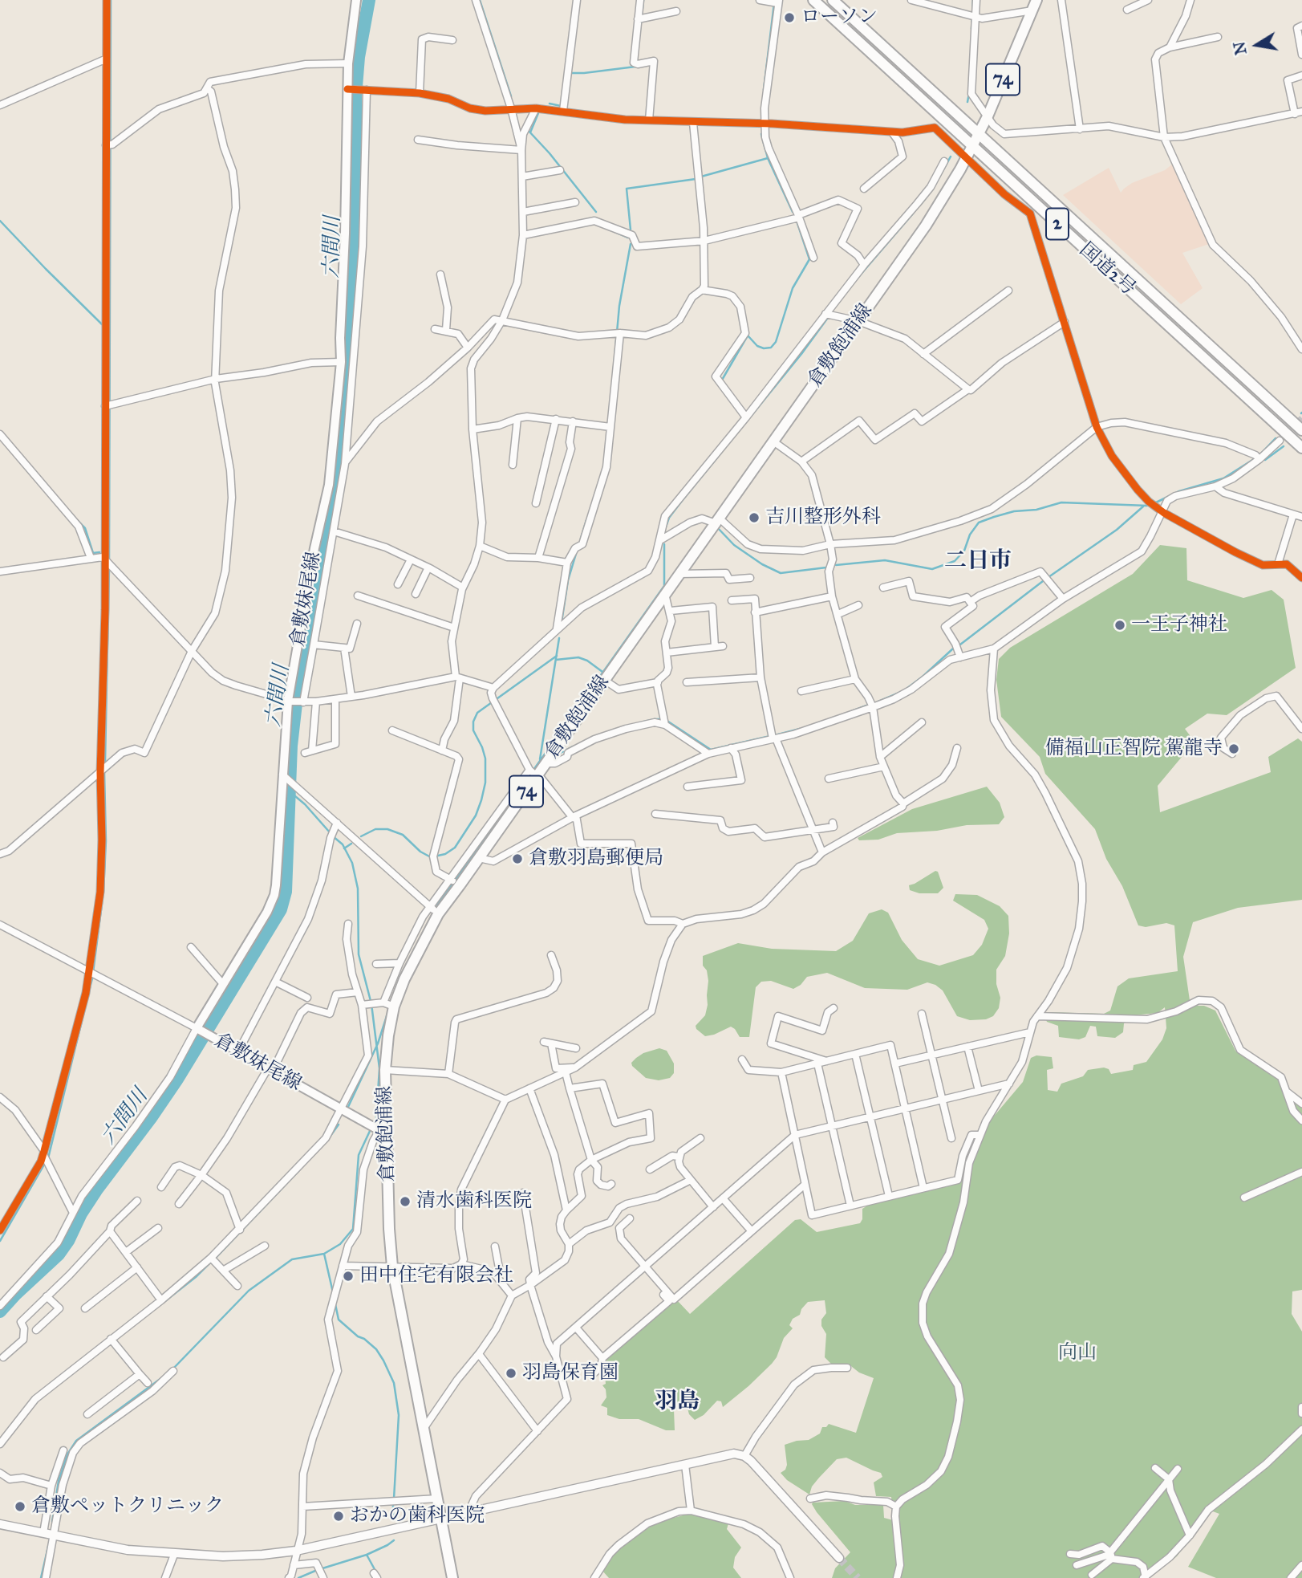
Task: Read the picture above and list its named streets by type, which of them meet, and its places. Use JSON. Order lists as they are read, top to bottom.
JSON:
{
  "streets": {
    "main road": [
      "74",
      "2",
      "国道2号",
      "倉敷飽浦線",
      "倉敷妹尾線"
    ]
  },
  "crossings": [
    ["国道2号", "倉敷飽浦線"],
    ["倉敷飽浦線", "倉敷妹尾線"]
  ],
  "districts": ["二日市", "羽島"],
  "water": ["六間川"],
  "parks": ["向山"],
  "places": [
    "ローソン",
    "吉川整形外科",
    "一王子神社",
    "備福山正智院 駕龍寺",
    "倉敷羽島郵便局",
    "清水歯科医院",
    "田中住宅有限会社",
    "羽島保育園",
    "倉敷ペットクリニック",
    "おかの歯科医院"
  ],
  "north": "left"
}
